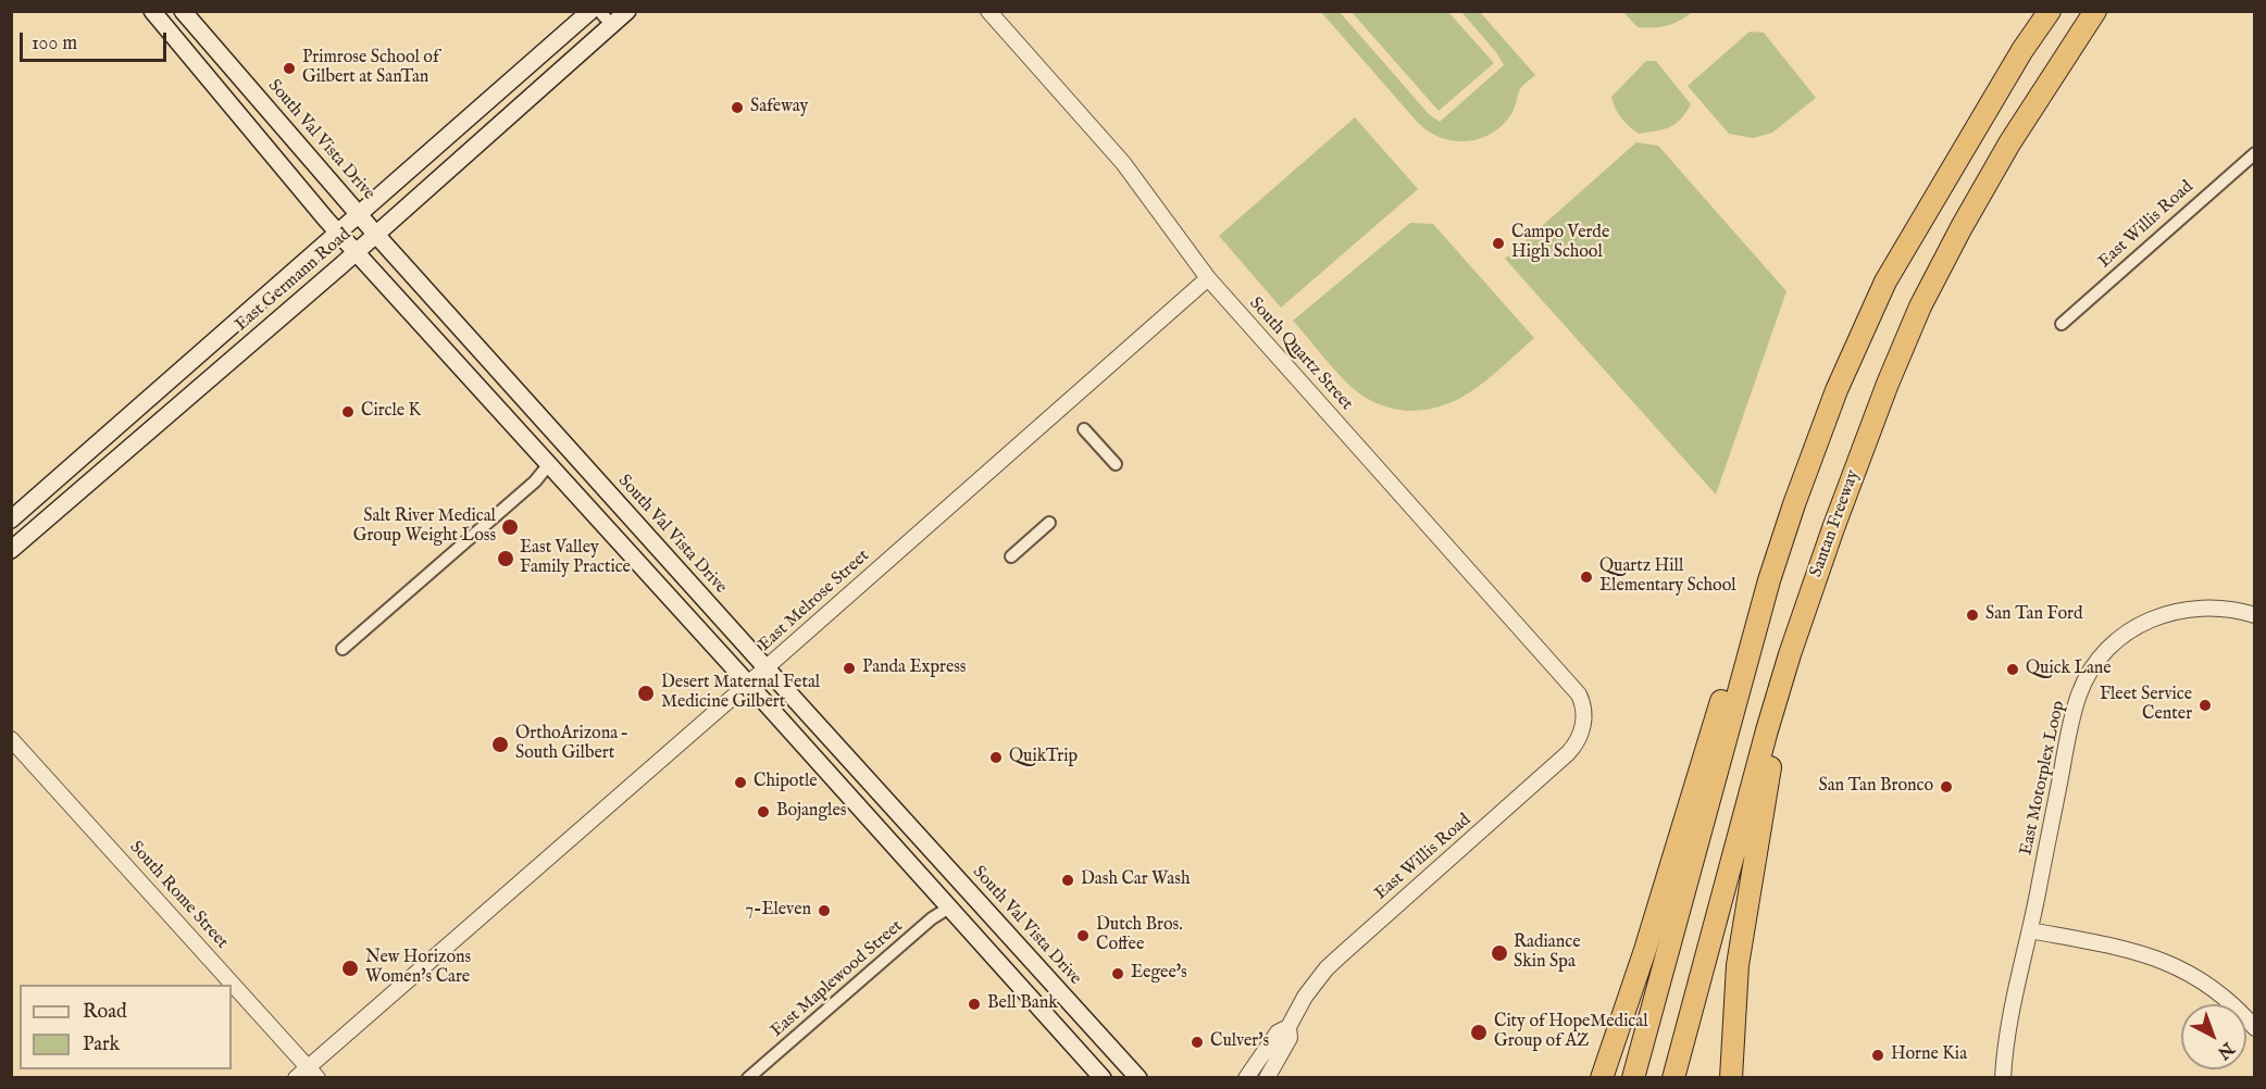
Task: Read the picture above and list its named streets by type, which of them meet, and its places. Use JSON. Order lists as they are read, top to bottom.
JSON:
{
  "streets": {
    "highway": ["Santan Freeway"],
    "main road": ["South Val Vista Drive", "East Germann Road"],
    "street": [
      "East Willis Road",
      "South Quartz Street",
      "East Melrose Street",
      "East Motorplex Loop",
      "South Rome Street",
      "East Maplewood Street"
    ]
  },
  "crossings": [
    ["South Val Vista Drive", "East Germann Road"],
    ["South Val Vista Drive", "East Melrose Street"],
    ["East Willis Road", "South Quartz Street"],
    ["South Quartz Street", "East Melrose Street"],
    ["East Melrose Street", "South Rome Street"]
  ],
  "places": [
    "Primrose School of Gilbert at SanTan",
    "Safeway",
    "Campo Verde High School",
    "Circle K",
    "Salt River Medical Group Weight Loss",
    "East Valley Family Practice",
    "Quartz Hill Elementary School",
    "San Tan Ford",
    "Panda Express",
    "Quick Lane",
    "Desert Maternal Fetal Medicine Gilbert",
    "Fleet Service Center",
    "OrthoArizona – South Gilbert",
    "QuikTrip",
    "Chipotle",
    "San Tan Bronco",
    "Bojangles",
    "Dash Car Wash",
    "7-Eleven",
    "Dutch Bros. Coffee",
    "Radiance Skin Spa",
    "New Horizons Women's Care",
    "Eegee's",
    "Bell Bank",
    "City of HopeMedical Group of AZ",
    "Culver's",
    "Horne Kia"
  ],
  "legend": ["Road", "Park"],
  "scale_bar": "100 m",
  "north": "bottom right"
}
